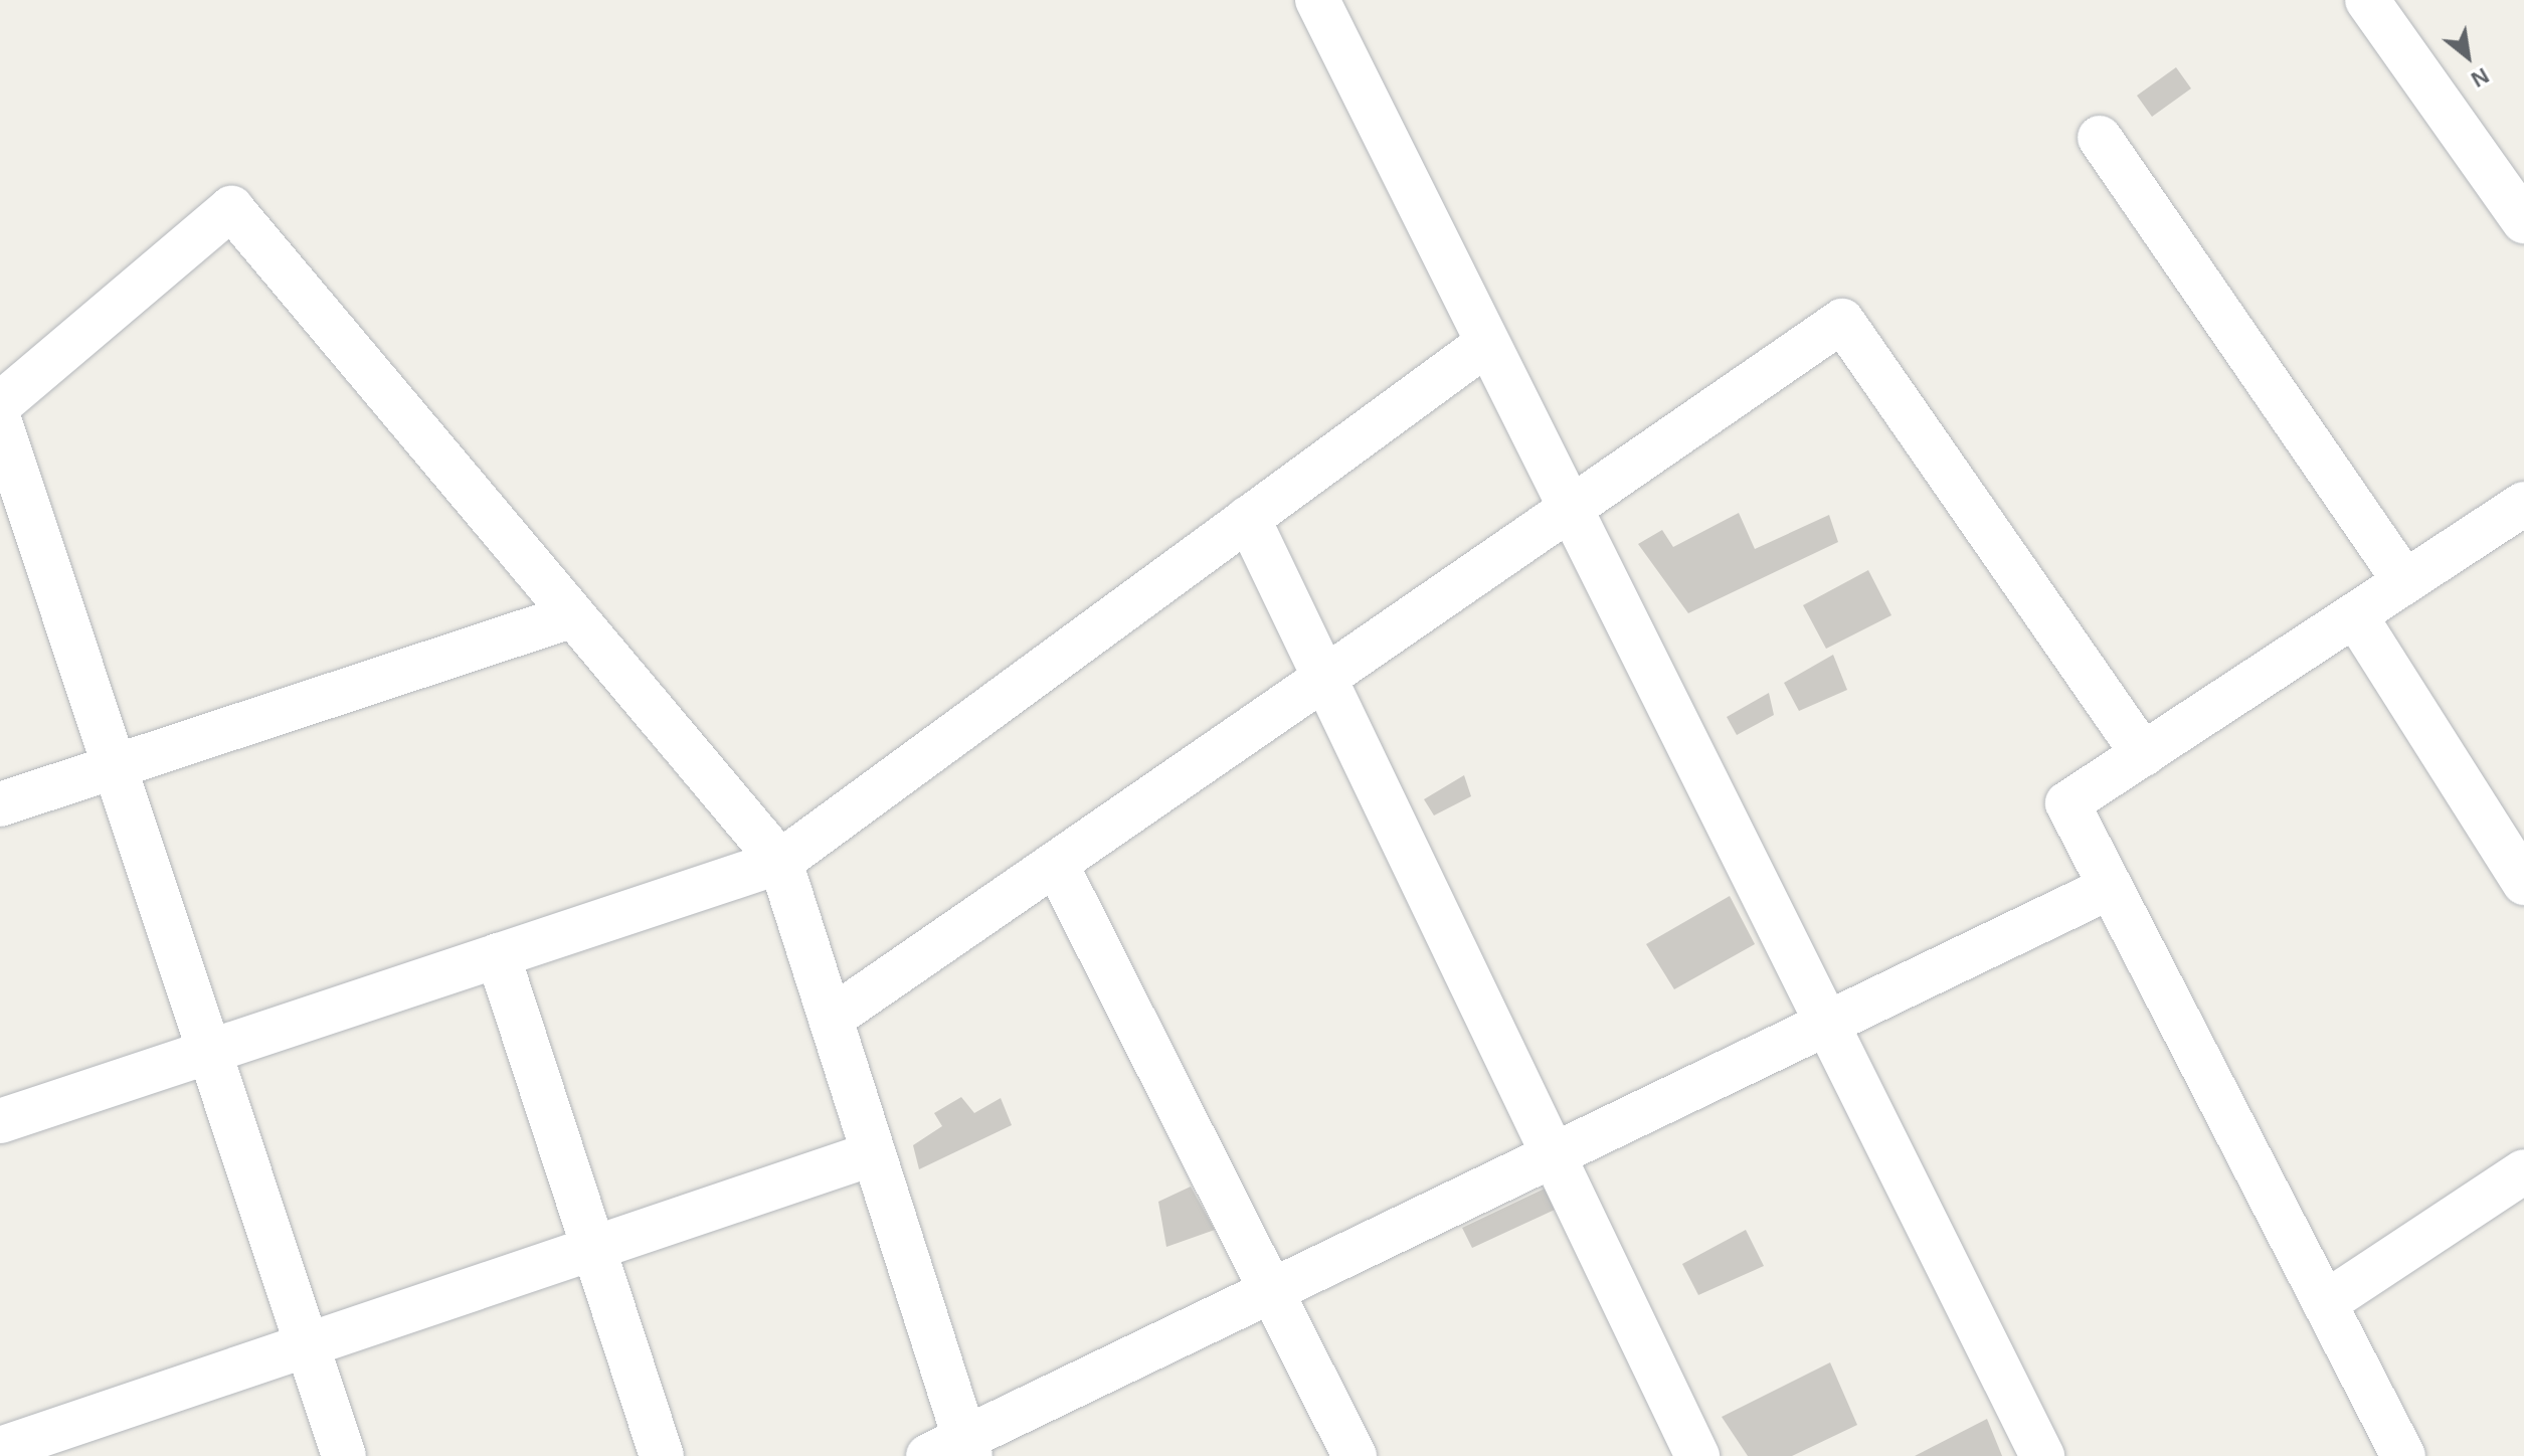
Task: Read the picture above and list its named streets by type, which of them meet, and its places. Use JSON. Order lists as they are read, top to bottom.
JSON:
{
  "north": "bottom right"
}
